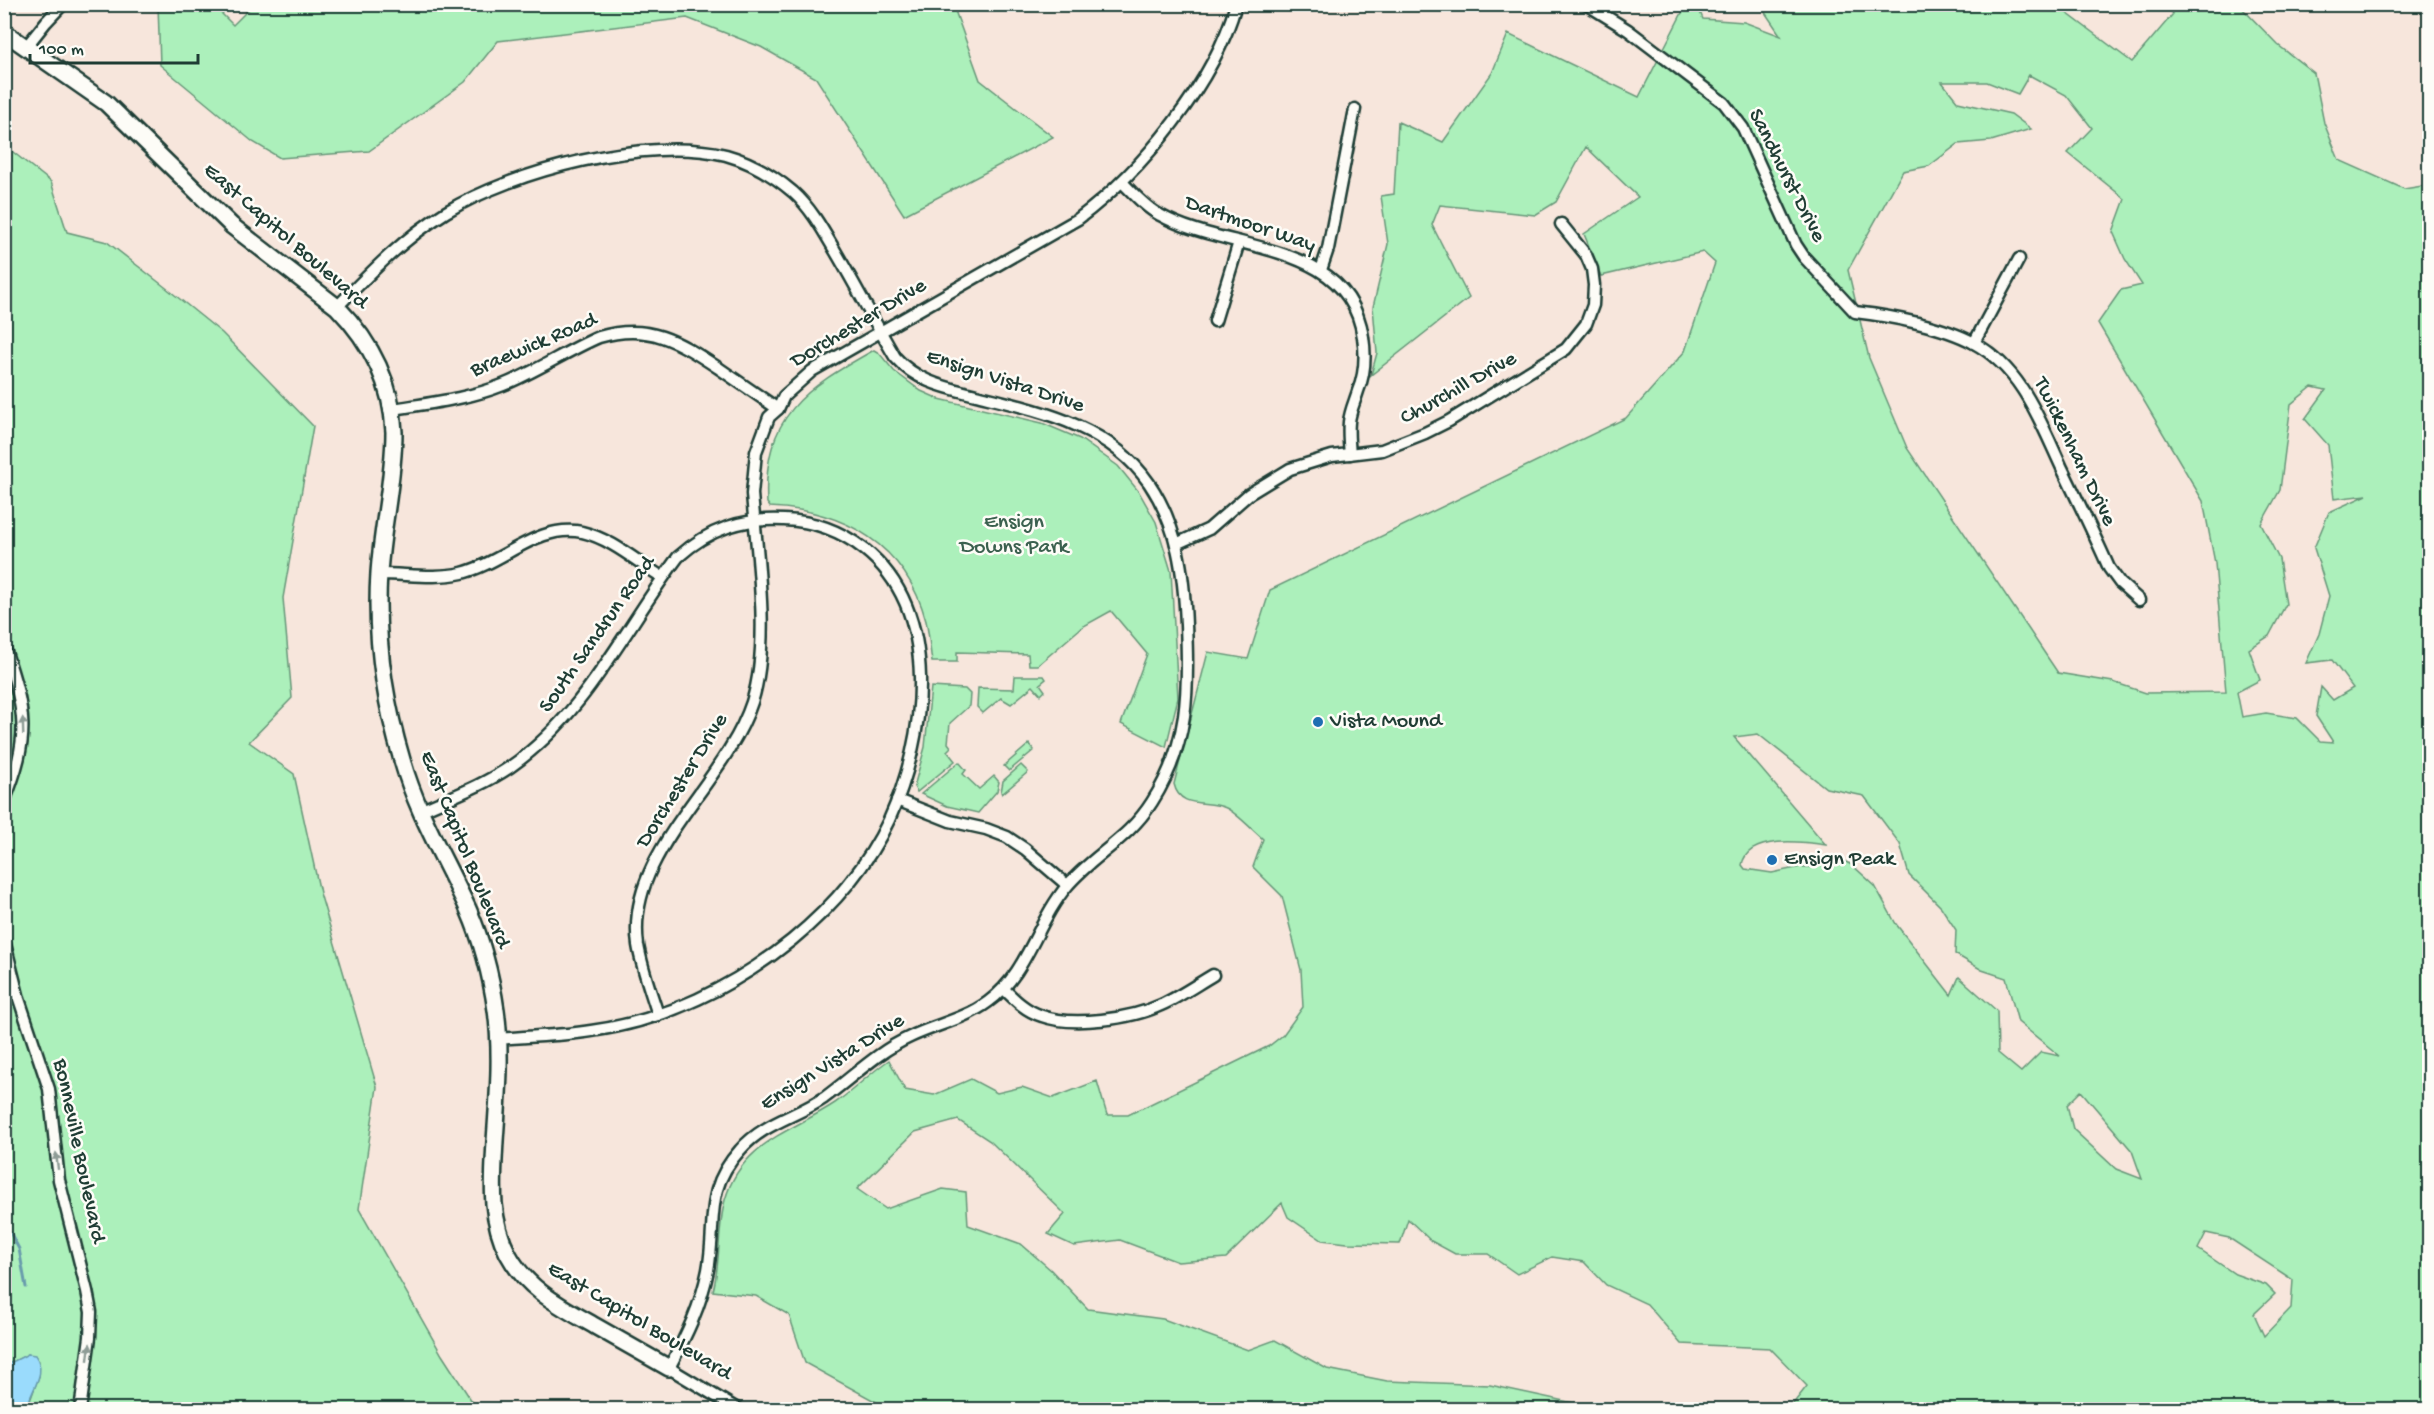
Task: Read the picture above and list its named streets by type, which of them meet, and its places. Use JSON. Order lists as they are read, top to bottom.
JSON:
{
  "streets": {
    "street": [
      "Sandhurst Drive",
      "Dartmoor Way",
      "East Capitol Boulevard",
      "Dorchester Drive",
      "Braewick Road",
      "Ensign Vista Drive",
      "Churchill Drive",
      "Twickenham Drive",
      "South Sandrun Road",
      "Bonneville Boulevard"
    ]
  },
  "crossings": [
    ["Sandhurst Drive", "Twickenham Drive"],
    ["Dartmoor Way", "Dorchester Drive"],
    ["Dartmoor Way", "Churchill Drive"],
    ["East Capitol Boulevard", "Braewick Road"],
    ["East Capitol Boulevard", "Ensign Vista Drive"],
    ["East Capitol Boulevard", "South Sandrun Road"],
    ["Dorchester Drive", "Braewick Road"],
    ["Dorchester Drive", "Ensign Vista Drive"],
    ["Dorchester Drive", "South Sandrun Road"],
    ["Ensign Vista Drive", "Churchill Drive"]
  ],
  "one_way": ["Bonneville Boulevard"],
  "parks": ["Ensign Downs Park"],
  "places": ["Vista Mound", "Ensign Peak"],
  "scale_bar": "100 m"
}
